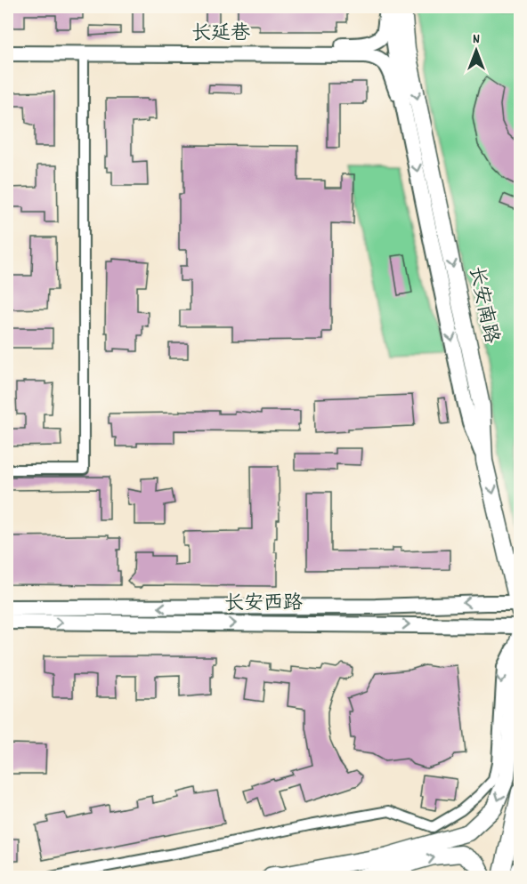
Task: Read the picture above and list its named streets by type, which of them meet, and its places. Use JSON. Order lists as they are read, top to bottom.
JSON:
{
  "streets": {
    "main road": ["长延巷", "长安南路", "长安西路"]
  },
  "crossings": [
    ["长安南路", "长安西路"]
  ],
  "north": "top"
}
